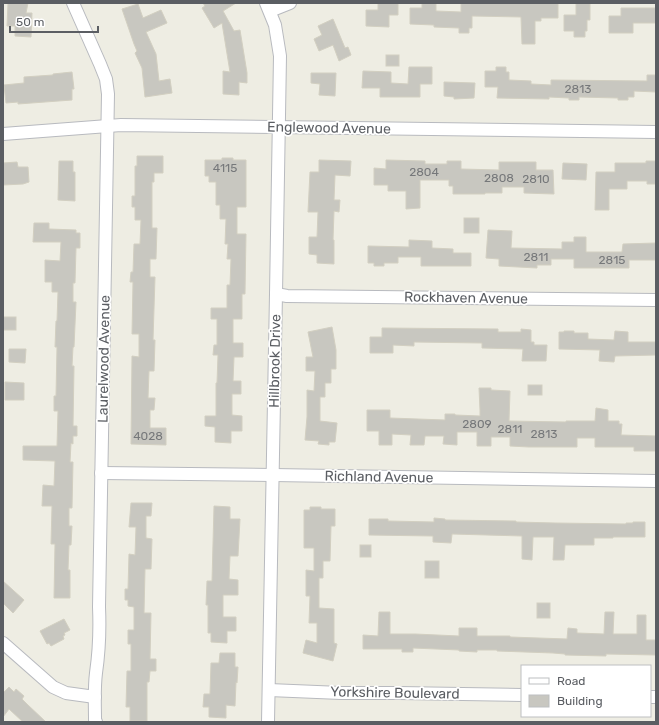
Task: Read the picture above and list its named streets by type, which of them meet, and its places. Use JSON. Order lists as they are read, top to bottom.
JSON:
{
  "streets": {
    "street": [
      "Englewood Avenue",
      "Rockhaven Avenue",
      "Laurelwood Avenue",
      "Hillbrook Drive",
      "Richland Avenue",
      "Yorkshire Boulevard"
    ]
  },
  "crossings": [
    ["Englewood Avenue", "Laurelwood Avenue"],
    ["Englewood Avenue", "Hillbrook Drive"],
    ["Rockhaven Avenue", "Hillbrook Drive"],
    ["Laurelwood Avenue", "Richland Avenue"],
    ["Hillbrook Drive", "Richland Avenue"],
    ["Hillbrook Drive", "Yorkshire Boulevard"]
  ],
  "house_numbers": [
    "2813",
    "4115",
    "2804",
    "2808",
    "2810",
    "2811",
    "2815",
    "2809",
    "2811",
    "2813",
    "4028"
  ],
  "legend": ["Road", "Building"],
  "scale_bar": "50 m"
}
